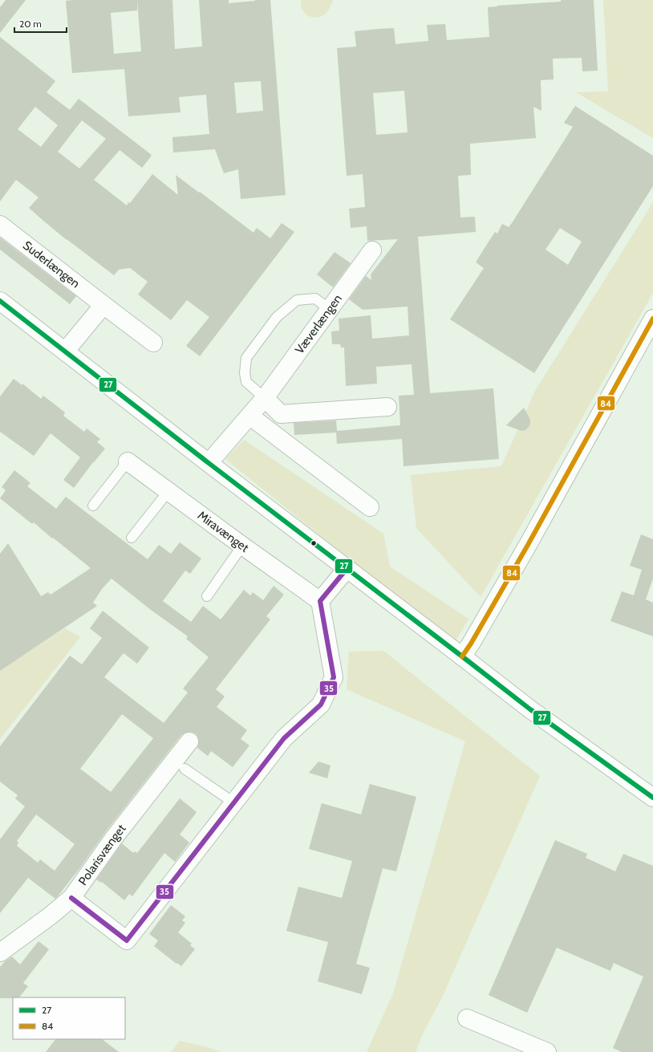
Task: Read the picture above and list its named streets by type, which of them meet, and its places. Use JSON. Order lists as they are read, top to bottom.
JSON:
{
  "streets": {
    "street": [
      "Suderlængen",
      "Væverlængen",
      "Miravænget",
      "Polarisvænget"
    ]
  },
  "lines": ["transit line 27", "transit line 84", "transit line 35"],
  "legend": ["27", "84"],
  "scale_bar": "20 m"
}
